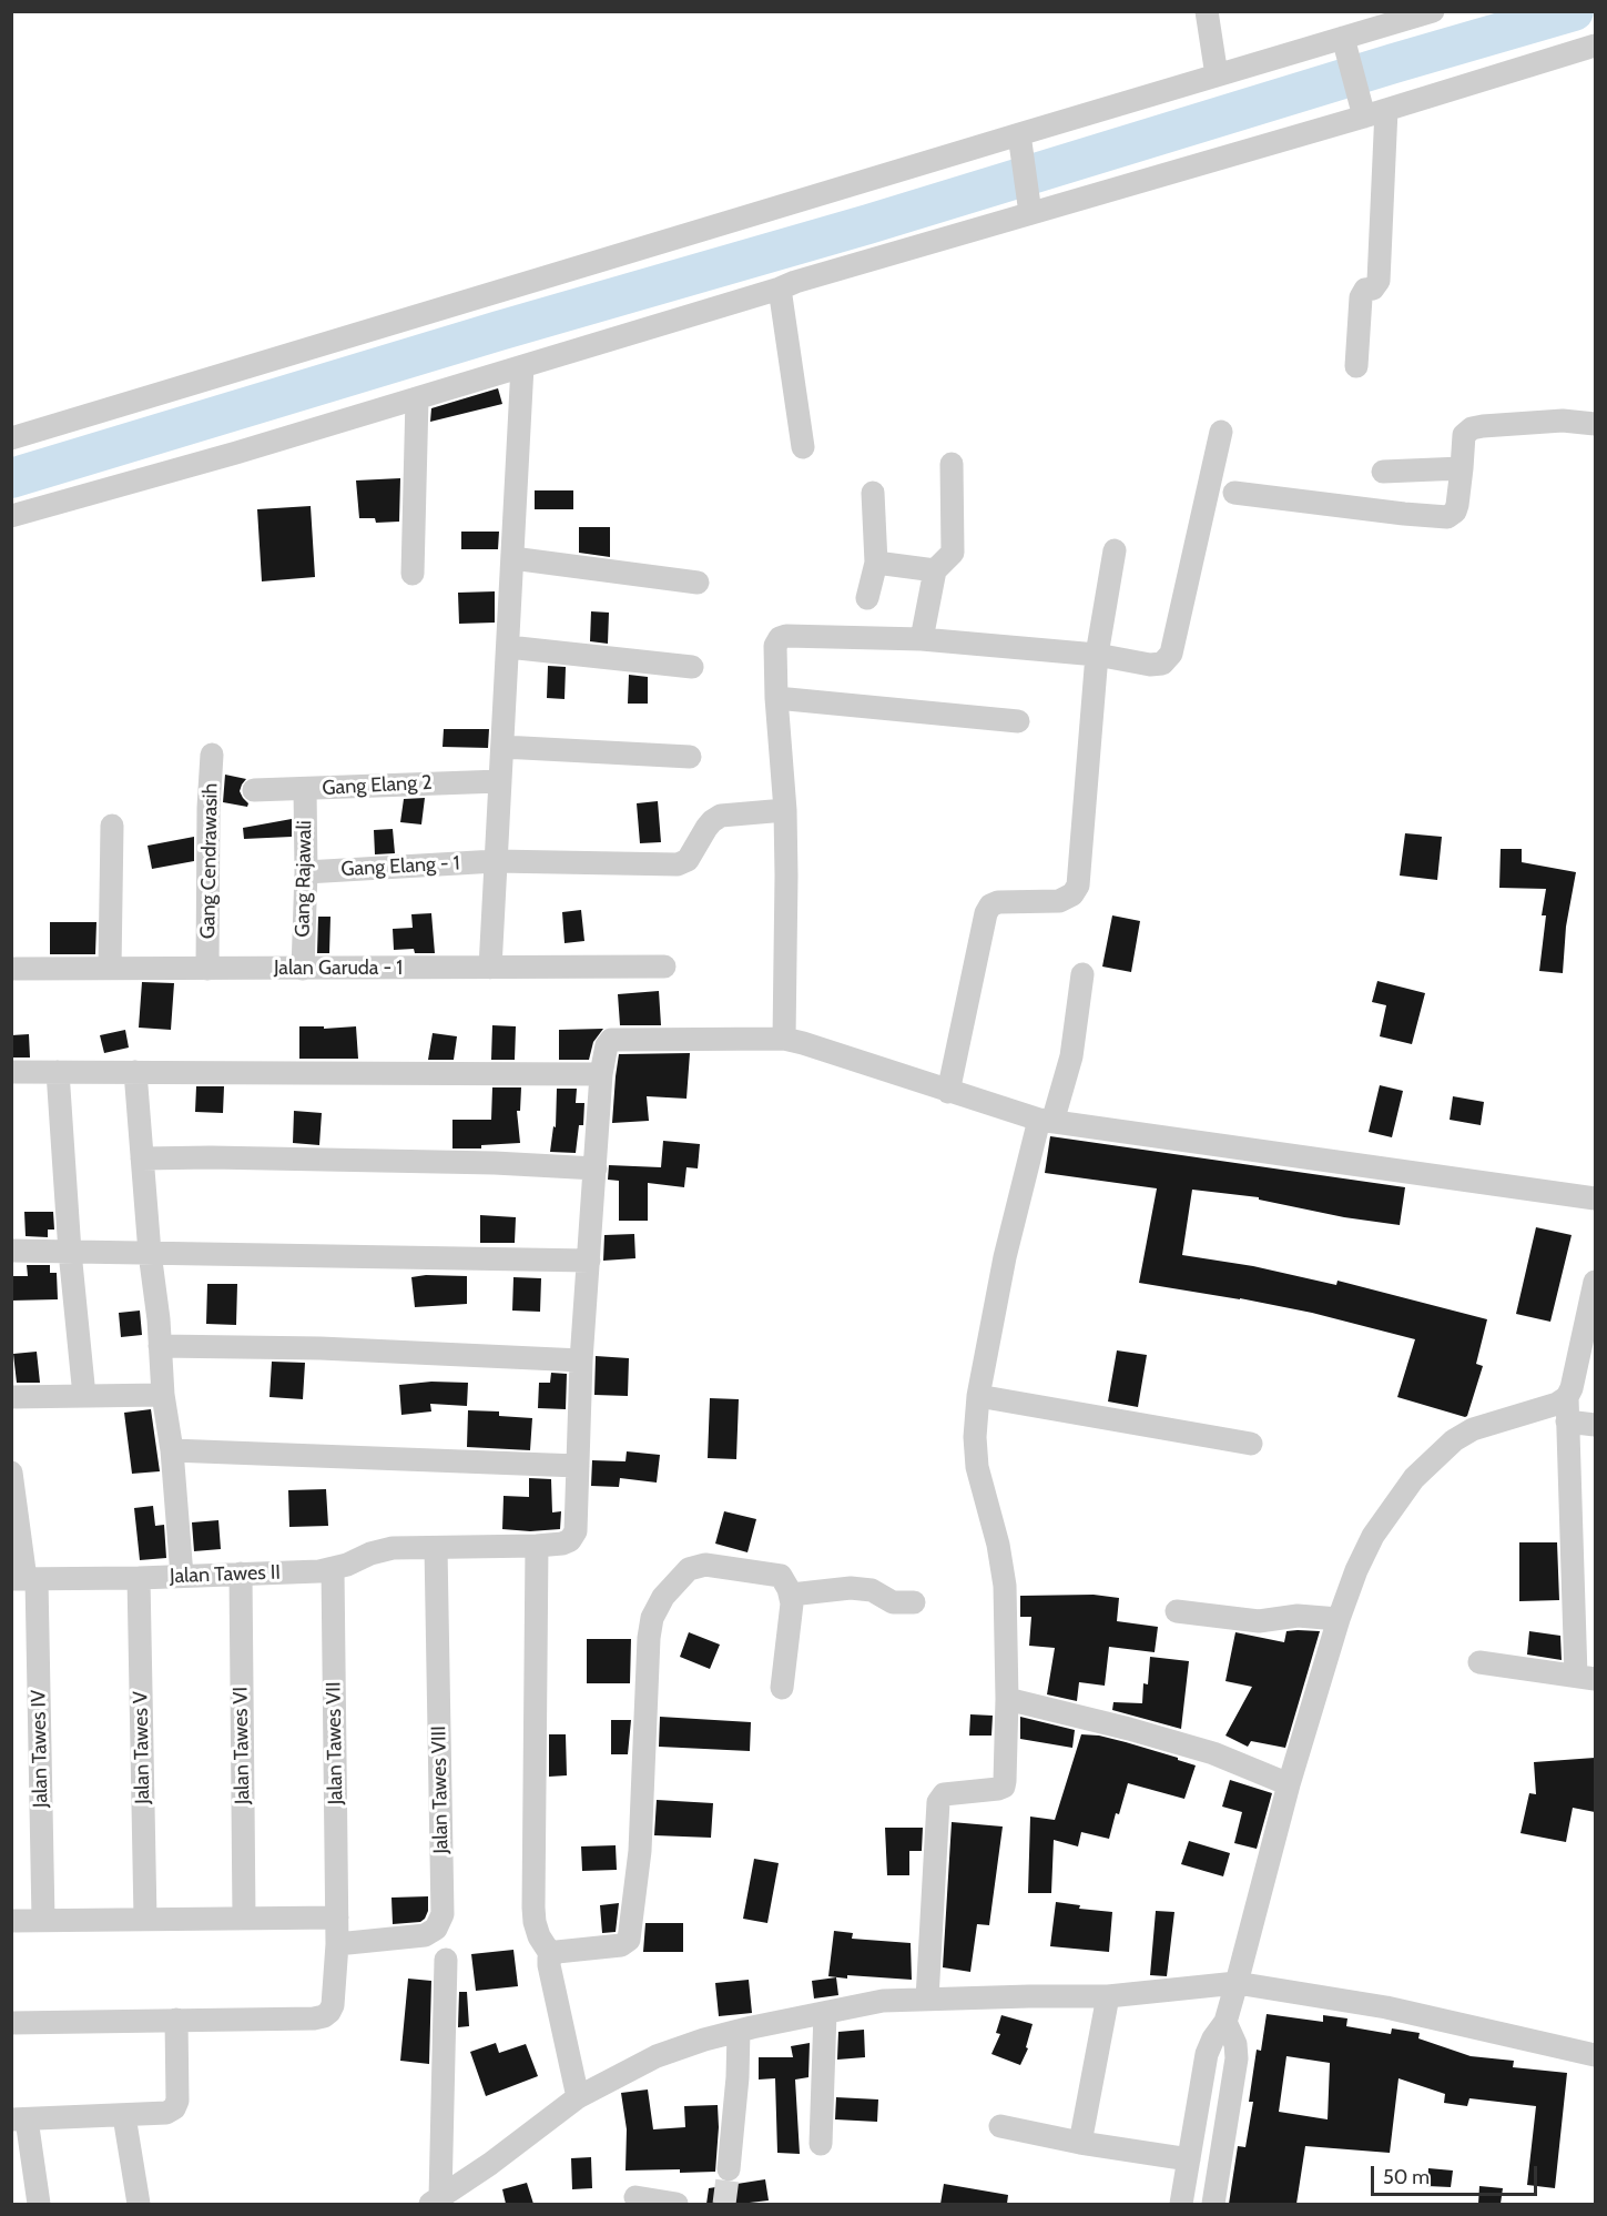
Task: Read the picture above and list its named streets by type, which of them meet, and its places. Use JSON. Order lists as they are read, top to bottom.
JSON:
{
  "streets": {
    "street": [
      "Gang Elang 2",
      "Gang Cendrawasih",
      "Gang Elang - 1",
      "Gang Rajawali",
      "Jalan Garuda - 1",
      "Jalan Tawes II",
      "Jalan Tawes VII",
      "Jalan Tawes VI",
      "Jalan Tawes V",
      "Jalan Tawes IV",
      "Jalan Tawes VIII"
    ]
  },
  "crossings": [
    ["Gang Elang 2", "Gang Rajawali"],
    ["Gang Cendrawasih", "Jalan Garuda - 1"],
    ["Gang Elang - 1", "Gang Rajawali"],
    ["Gang Rajawali", "Jalan Garuda - 1"],
    ["Jalan Tawes II", "Jalan Tawes VII"],
    ["Jalan Tawes II", "Jalan Tawes VI"],
    ["Jalan Tawes II", "Jalan Tawes V"],
    ["Jalan Tawes II", "Jalan Tawes IV"],
    ["Jalan Tawes II", "Jalan Tawes VIII"],
    ["Jalan Tawes VII", "Jalan Tawes VIII"]
  ],
  "scale_bar": "50 m"
}
